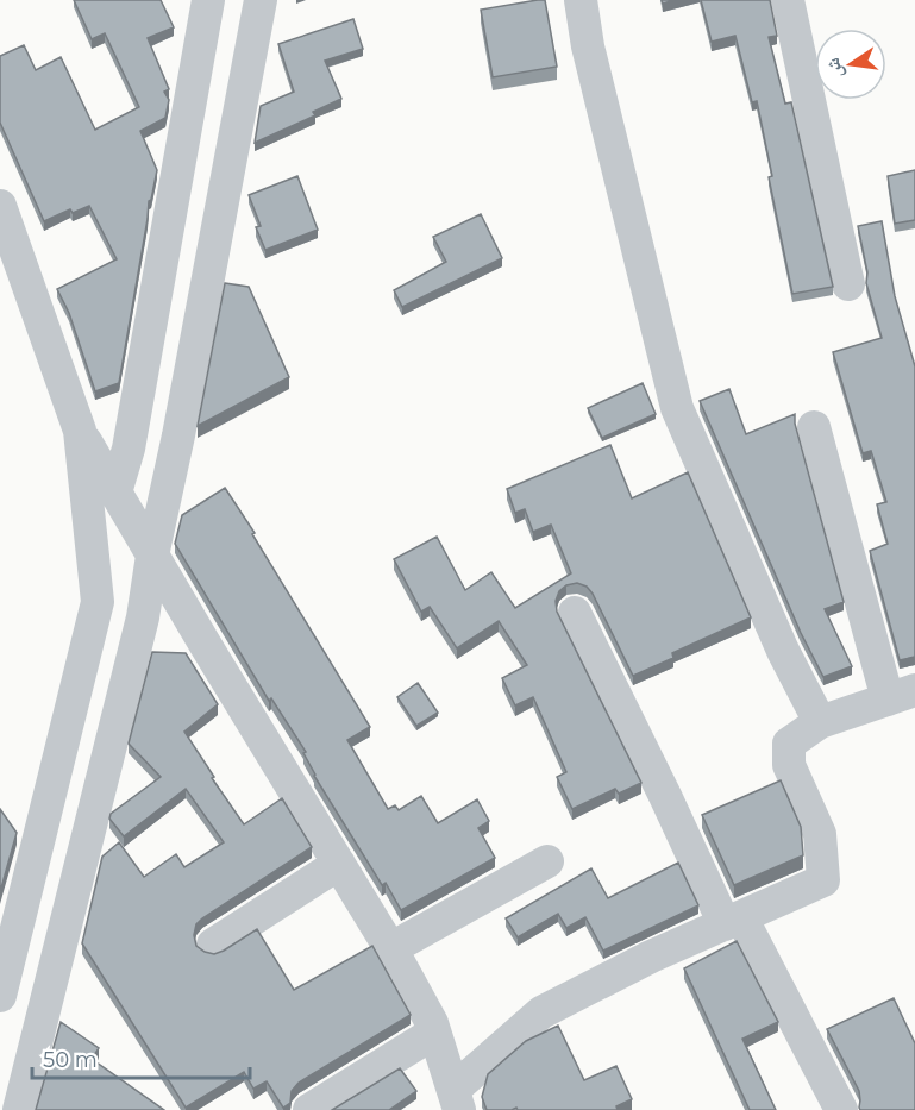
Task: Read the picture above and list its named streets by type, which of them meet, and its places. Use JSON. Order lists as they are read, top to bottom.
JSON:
{
  "scale_bar": "50 m",
  "north": "left"
}
